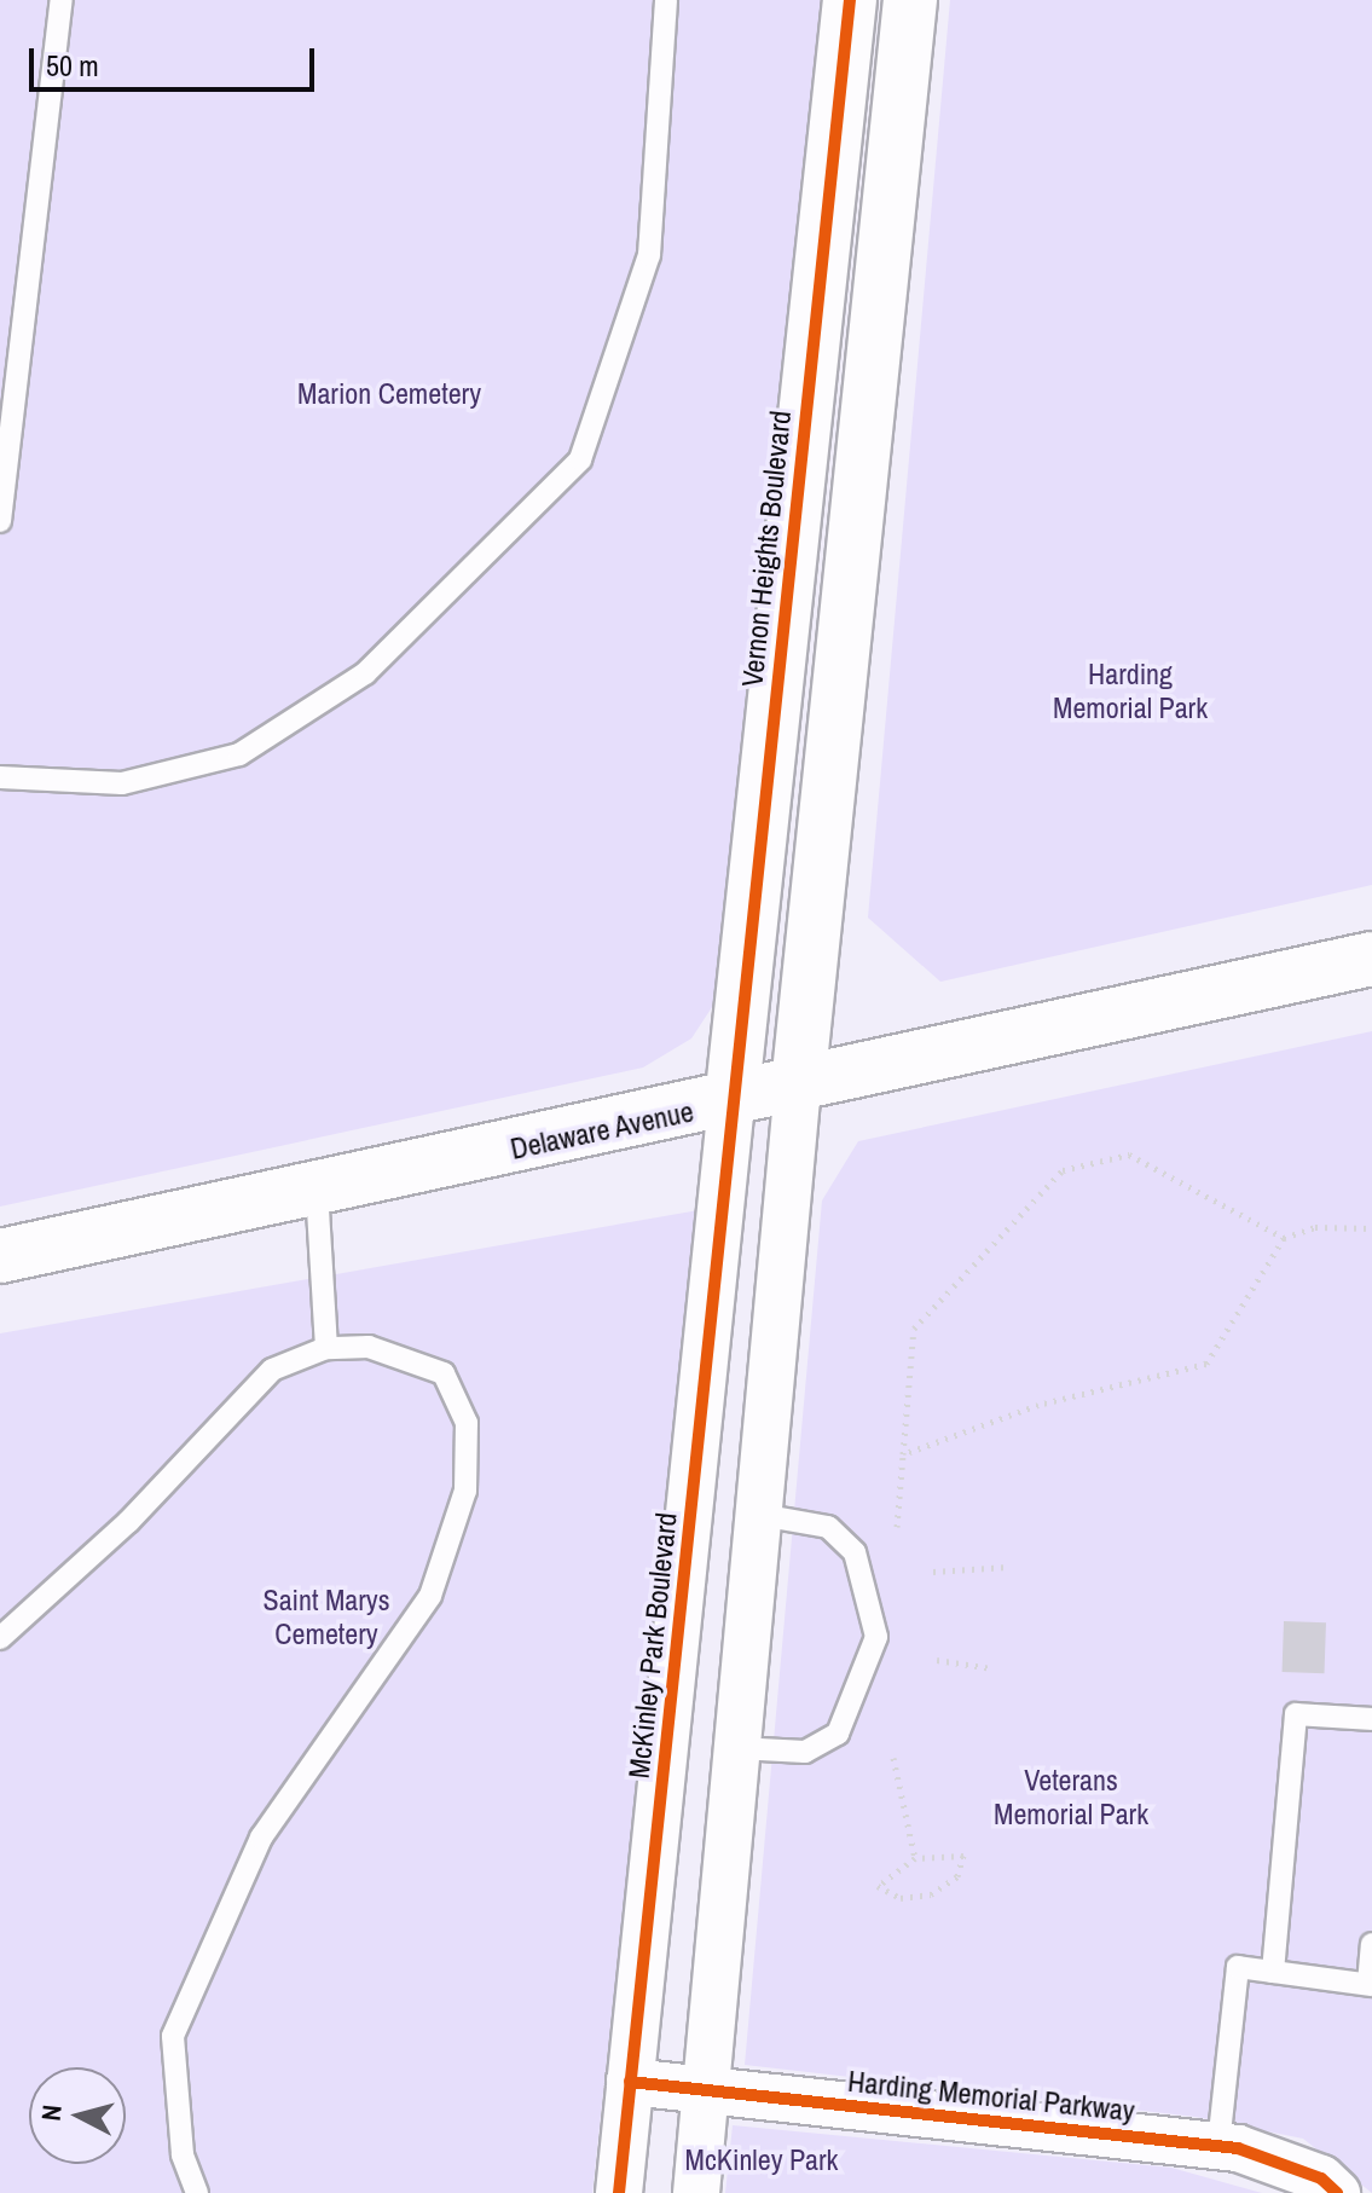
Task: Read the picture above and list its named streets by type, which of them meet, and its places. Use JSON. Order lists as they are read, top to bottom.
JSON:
{
  "streets": {
    "street": [
      "Vernon Heights Boulevard",
      "Delaware Avenue",
      "McKinley Park Boulevard",
      "Harding Memorial Parkway"
    ]
  },
  "crossings": [
    ["Vernon Heights Boulevard", "Delaware Avenue"],
    ["Vernon Heights Boulevard", "McKinley Park Boulevard"],
    ["Delaware Avenue", "McKinley Park Boulevard"],
    ["McKinley Park Boulevard", "Harding Memorial Parkway"]
  ],
  "parks": [
    "Marion Cemetery",
    "Harding Memorial Park",
    "Saint Marys Cemetery",
    "Veterans Memorial Park",
    "McKinley Park"
  ],
  "scale_bar": "50 m",
  "north": "left"
}
